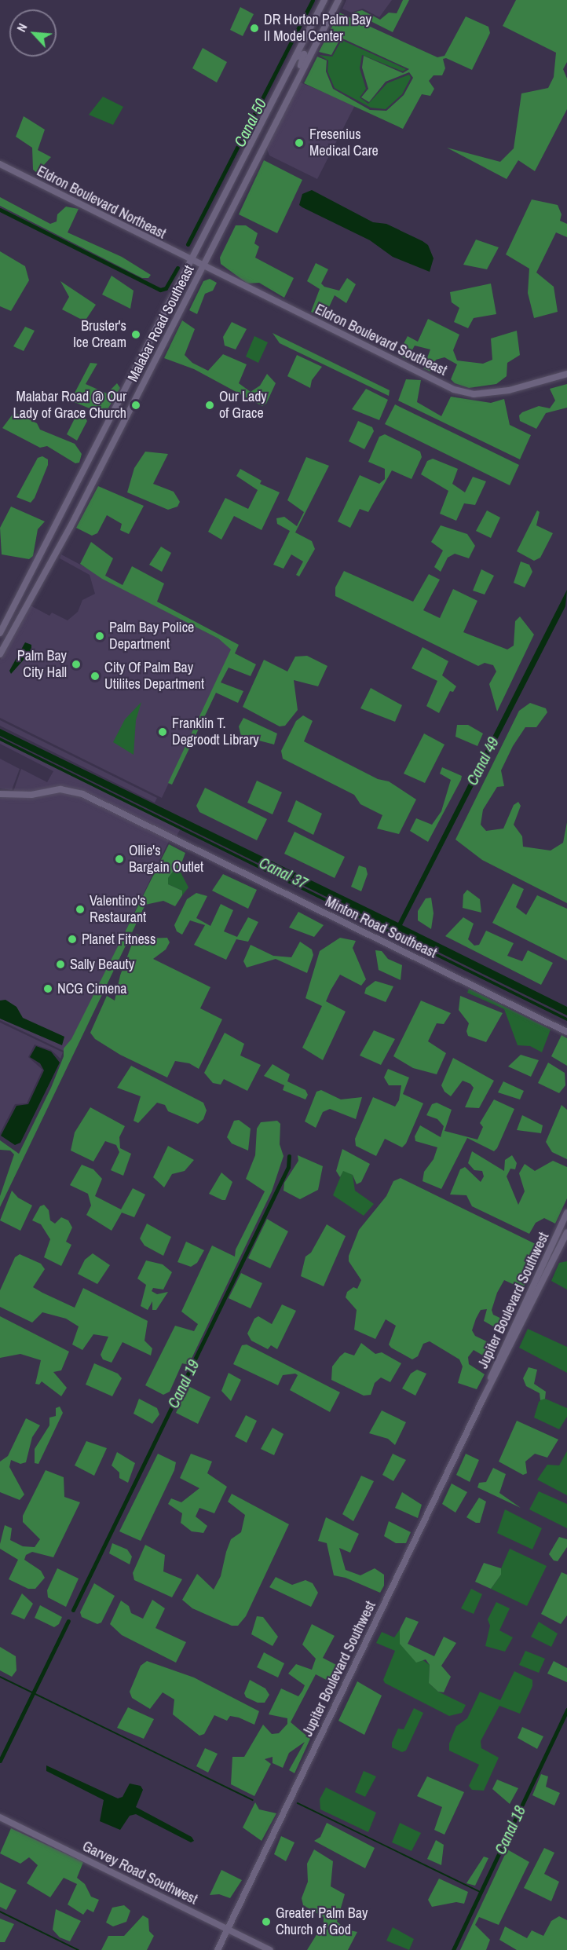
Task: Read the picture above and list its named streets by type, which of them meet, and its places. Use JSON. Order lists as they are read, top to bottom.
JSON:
{
  "streets": {
    "street": [
      "Eldron Boulevard Northeast",
      "Malabar Road Southeast",
      "Eldron Boulevard Southeast",
      "Minton Road Southeast",
      "Jupiter Boulevard Southwest",
      "Garvey Road Southwest"
    ]
  },
  "crossings": [
    ["Eldron Boulevard Northeast", "Malabar Road Southeast"],
    ["Eldron Boulevard Northeast", "Eldron Boulevard Southeast"],
    ["Malabar Road Southeast", "Eldron Boulevard Southeast"],
    ["Jupiter Boulevard Southwest", "Garvey Road Southwest"]
  ],
  "water": [
    "Canal 50",
    "Canal 49",
    "Canal 37",
    "Canal 19",
    "Canal 18"
  ],
  "places": [
    "DR Horton Palm Bay II Model Center",
    "Fresenius Medical Care",
    "Bruster's Ice Cream",
    "Malabar Road @ Our Lady of Grace Church",
    "Our Lady of Grace",
    "Palm Bay Police Department",
    "Palm Bay City Hall",
    "City Of Palm Bay Utilites Department",
    "Franklin T. Degroodt Library",
    "Ollie's Bargain Outlet",
    "Valentino's Restaurant",
    "Planet Fitness",
    "Sally Beauty",
    "NCG Cimena",
    "Greater Palm Bay Church of God"
  ],
  "north": "top left"
}
